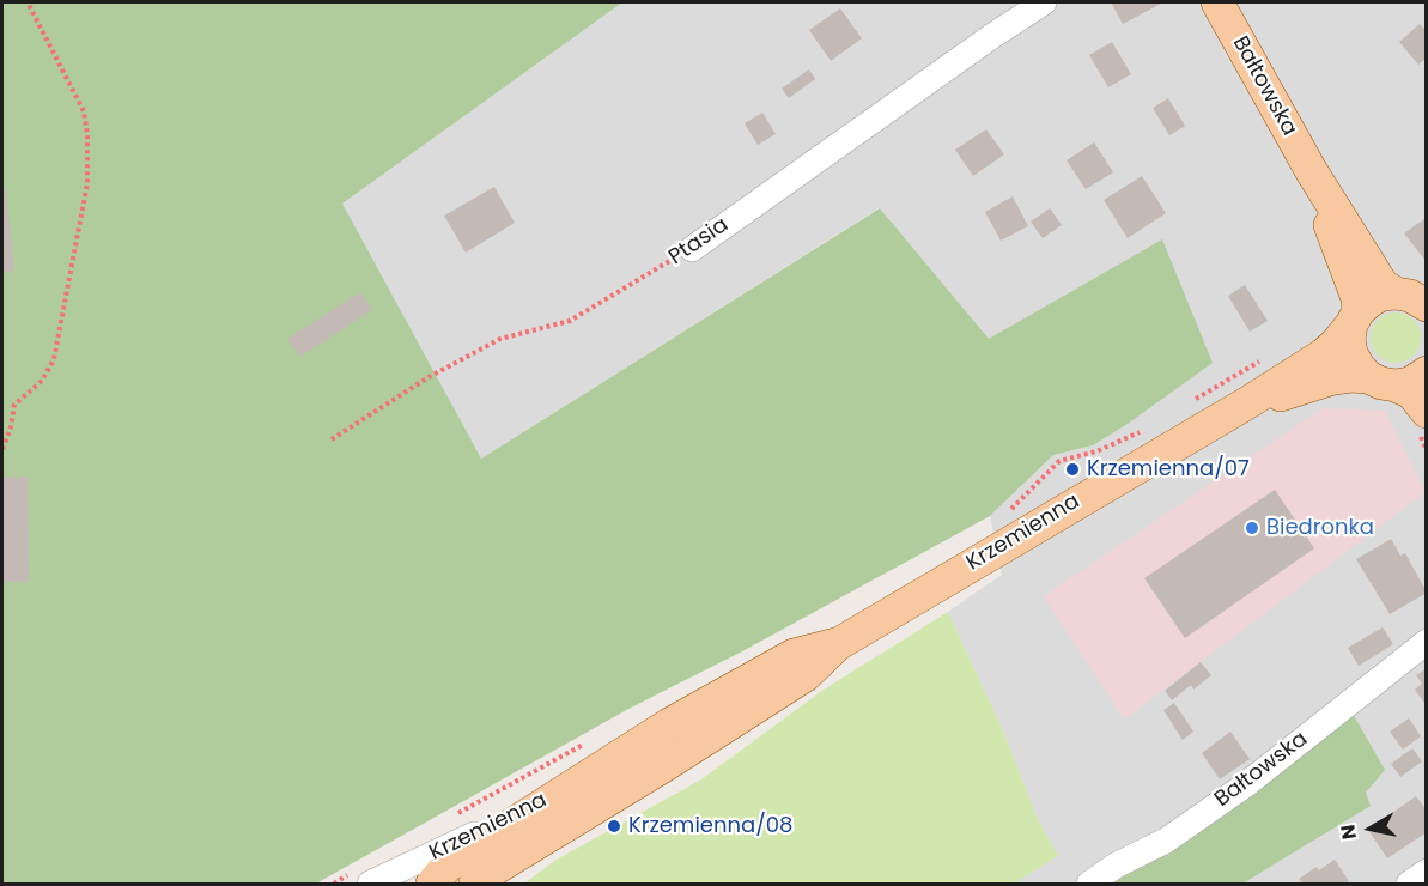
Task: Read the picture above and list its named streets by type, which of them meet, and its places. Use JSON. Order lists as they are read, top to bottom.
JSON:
{
  "streets": {
    "main road": ["Bałtowska", "Krzemienna"],
    "street": ["Ptasia"]
  },
  "crossings": [
    ["Bałtowska", "Krzemienna"]
  ],
  "places": ["Krzemienna/07", "Biedronka", "Krzemienna/08"],
  "north": "left"
}
